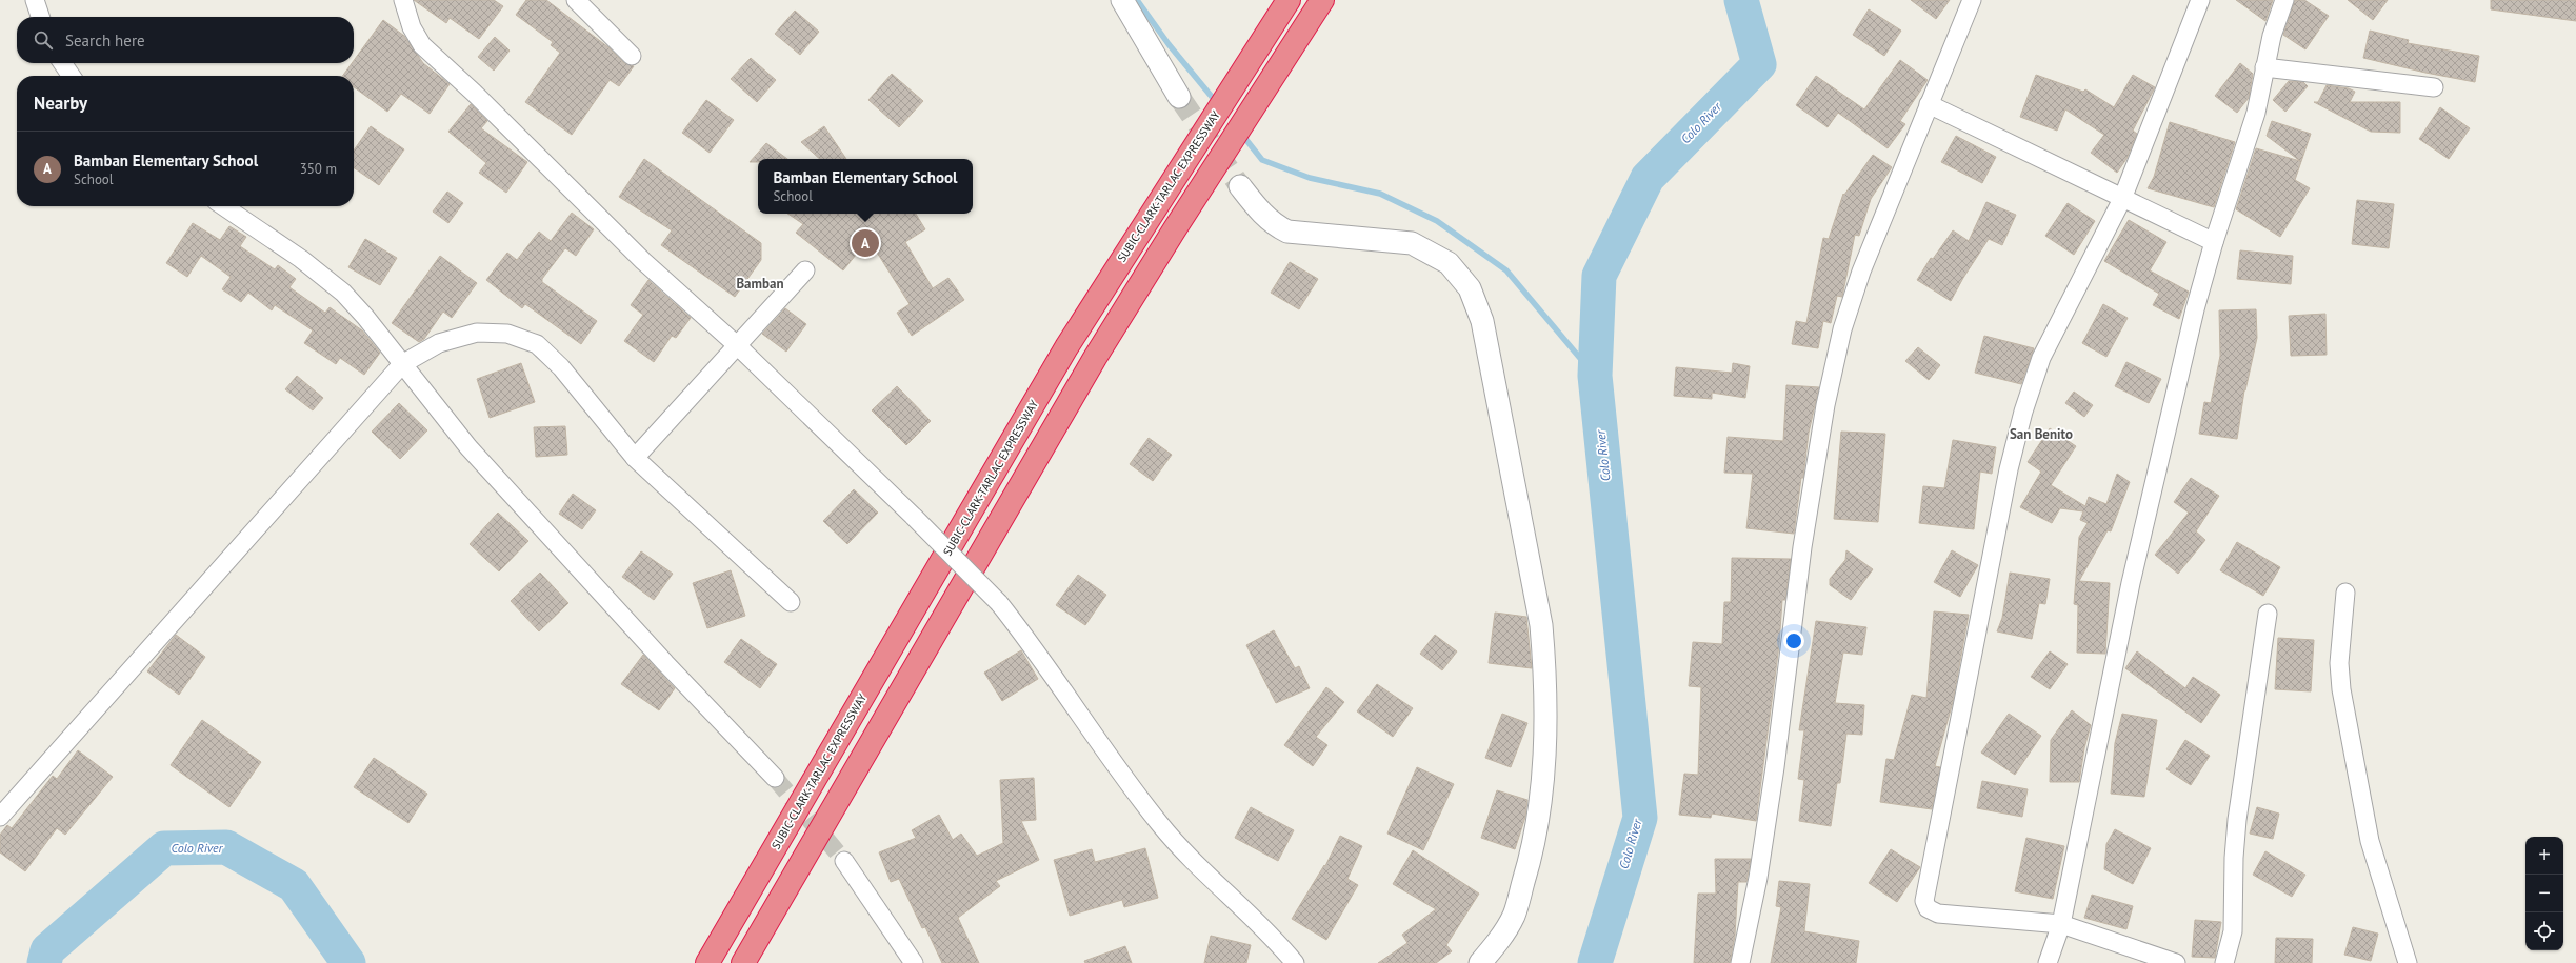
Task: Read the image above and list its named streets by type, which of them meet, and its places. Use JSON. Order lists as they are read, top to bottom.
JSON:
{
  "streets": {
    "highway": ["SUBIC-CLARK-TARLAC EXPRESSWAY"]
  },
  "districts": ["Bamban", "San Benito"],
  "water": ["Colo River"],
  "page": {
    "search": "Search here",
    "heading": "Nearby",
    "list": [
      {
        "mark": "A",
        "name": "Bamban Elementary School",
        "note": "School",
        "value": "350 m"
      }
    ],
    "popup": ["Bamban Elementary School", "School"],
    "pins": "A",
    "map_buttons": ["+", "−"]
  }
}
